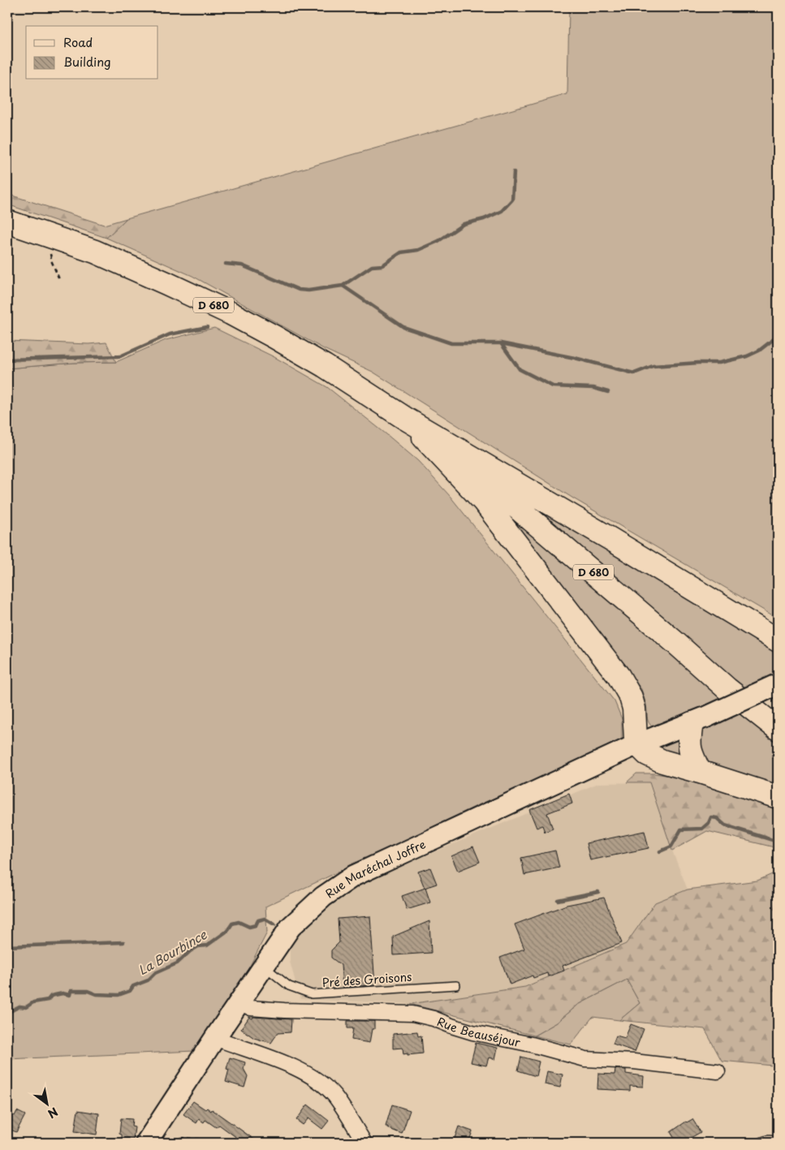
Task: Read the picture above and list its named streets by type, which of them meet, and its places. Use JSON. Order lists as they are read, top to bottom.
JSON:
{
  "streets": {
    "main road": ["D 680", "Rue Maréchal Joffre"],
    "street": ["Rue Beauséjour"],
    "lane": ["Pré des Groisons"]
  },
  "crossings": [
    ["Rue Maréchal Joffre", "Pré des Groisons"],
    ["Rue Maréchal Joffre", "Rue Beauséjour"]
  ],
  "water": ["La Bourbince"],
  "legend": ["Road", "Building"],
  "north": "bottom right"
}
